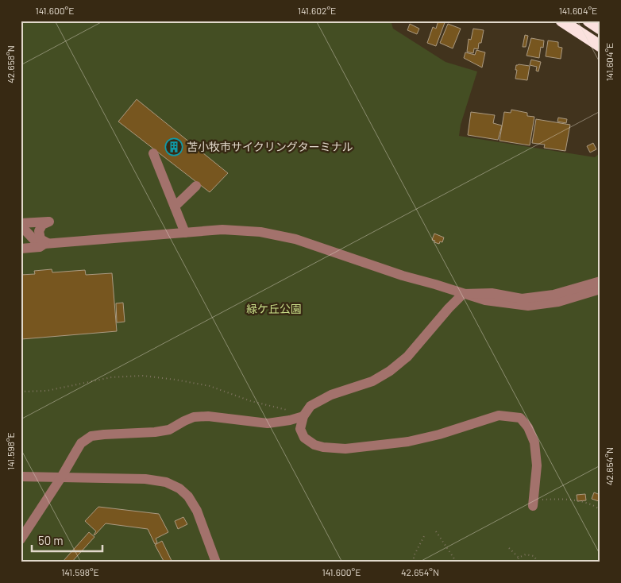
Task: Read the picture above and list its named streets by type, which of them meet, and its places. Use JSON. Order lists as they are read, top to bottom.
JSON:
{
  "parks": ["緑ケ丘公園"],
  "places": {
    "building": ["苫小牧市サイクリングターミナル"]
  },
  "scale_bar": "50 m",
  "coordinates": [
    "141.600°E",
    "141.602°E",
    "141.604°E",
    "42.658°N",
    "141.598°E",
    "42.654°N"
  ]
}
